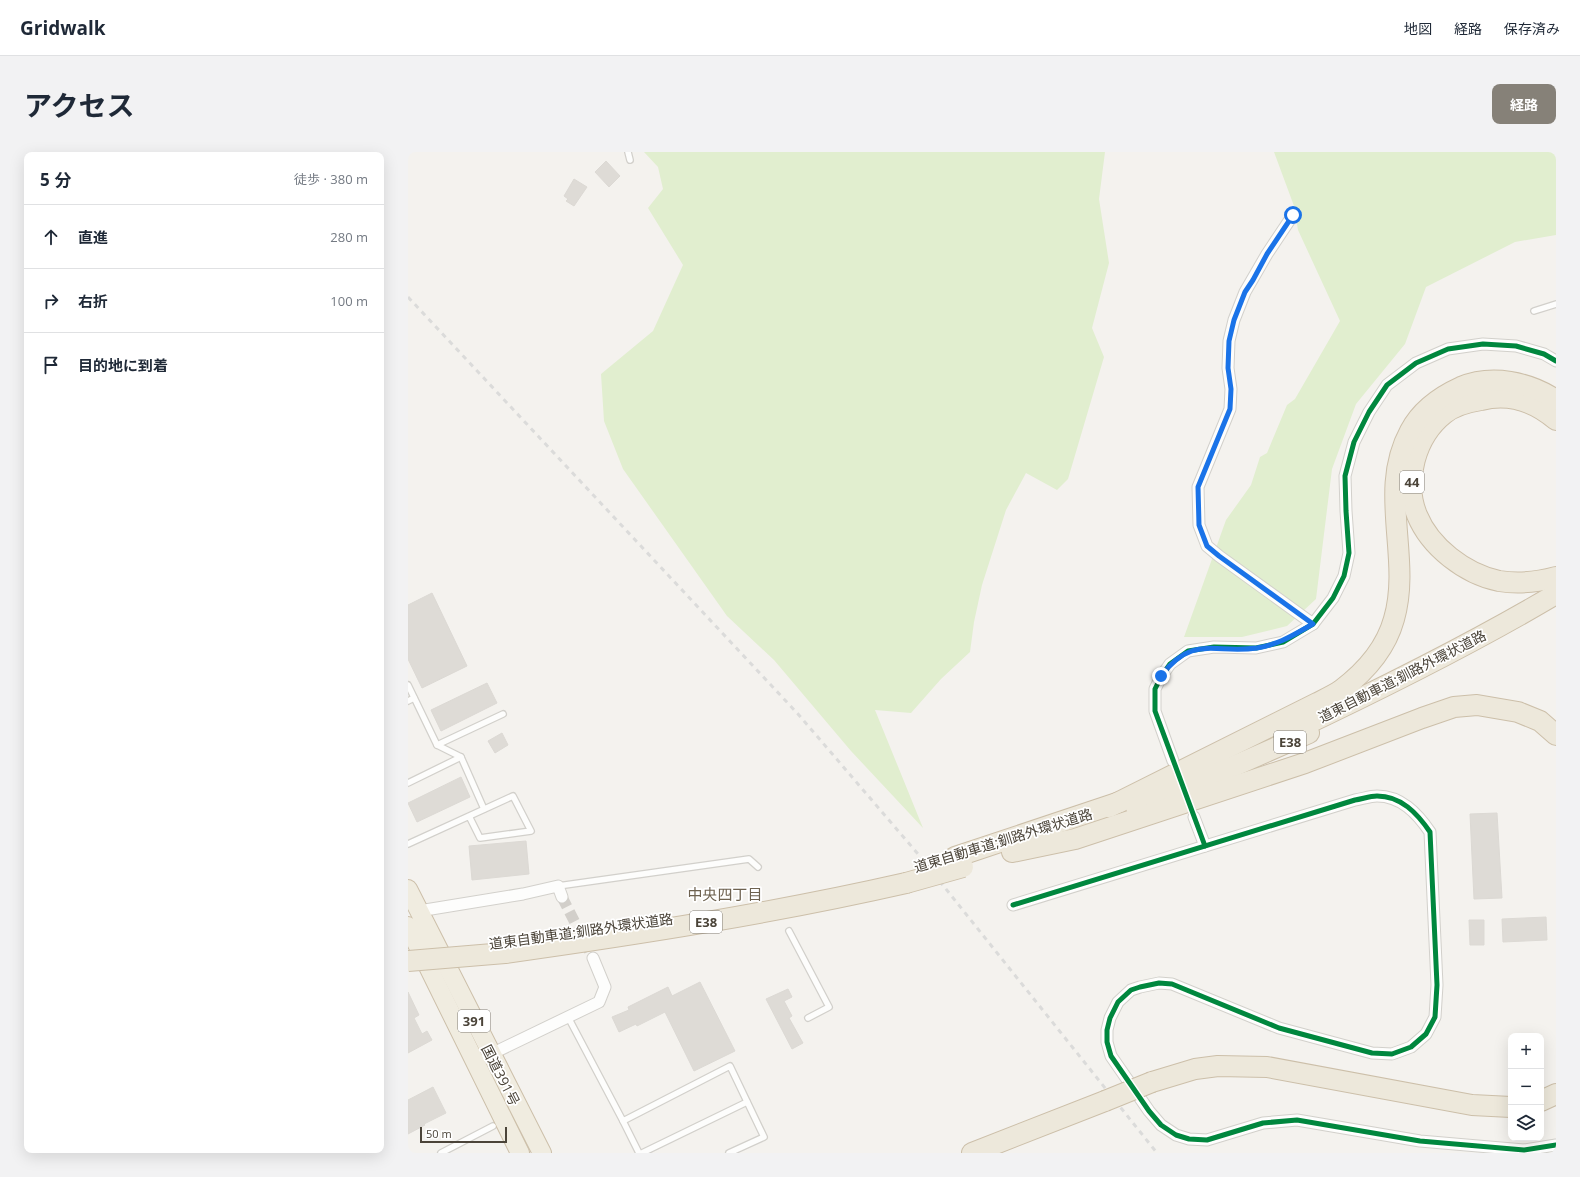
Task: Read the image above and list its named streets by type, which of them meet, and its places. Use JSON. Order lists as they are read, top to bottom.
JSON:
{
  "streets": {
    "highway": [
      "44",
      "道東自動車道;釧路外環状道路",
      "E38",
      "391",
      "国道391号"
    ]
  },
  "districts": ["中央四丁目"],
  "scale_bar": "50 m",
  "page": {
    "header": "Gridwalk",
    "nav": ["地図", "経路", "保存済み"],
    "title": "アクセス",
    "buttons": "経路",
    "heading": ["5 分", "徒歩 · 380 m"],
    "list": [
      ["直進", "280 m"],
      ["右折", "100 m"],
      "目的地に到着"
    ],
    "map_buttons": ["+", "−"],
    "scale": "50 m"
  }
}
